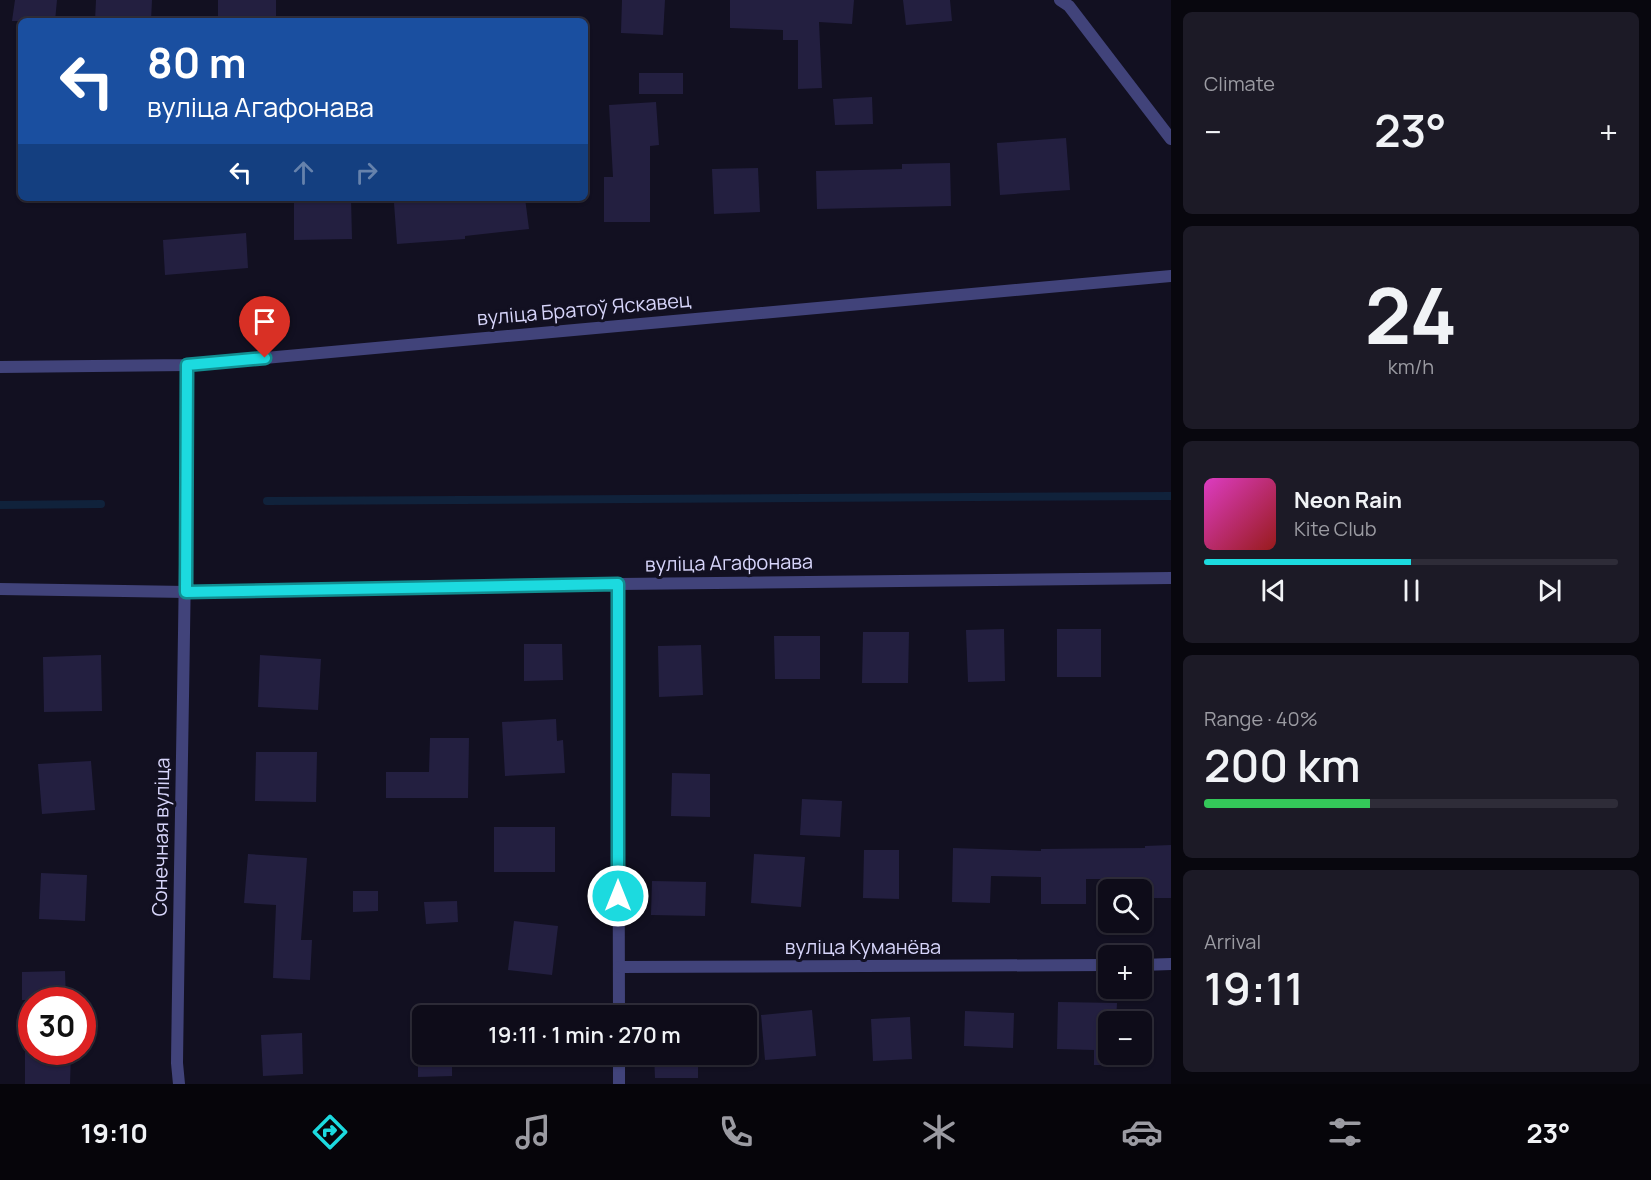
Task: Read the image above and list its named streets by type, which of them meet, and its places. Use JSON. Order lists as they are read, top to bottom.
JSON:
{
  "streets": {
    "street": [
      "вуліца Братоў Яскавец",
      "вуліца Агафонава",
      "Сонечная вуліца",
      "вуліца Куманёва"
    ]
  },
  "crossings": [
    ["вуліца Братоў Яскавец", "Сонечная вуліца"],
    ["вуліца Агафонава", "Сонечная вуліца"]
  ],
  "page": {
    "tile": [
      "Climate",
      ["24", "km/h"],
      ["Range · 40%", "200 km"],
      ["Arrival", "19:11"]
    ],
    "turn": ["80 m", "вуліца Агафонава"],
    "heat": ["−", "23°", "+"],
    "song": ["Neon Rain", "Kite Club"],
    "map_buttons": ["+", "−"],
    "limit": "30",
    "trip": "19:11 · 1 min · 270 m",
    "tabs": ["19:10", "23°"]
  }
}
